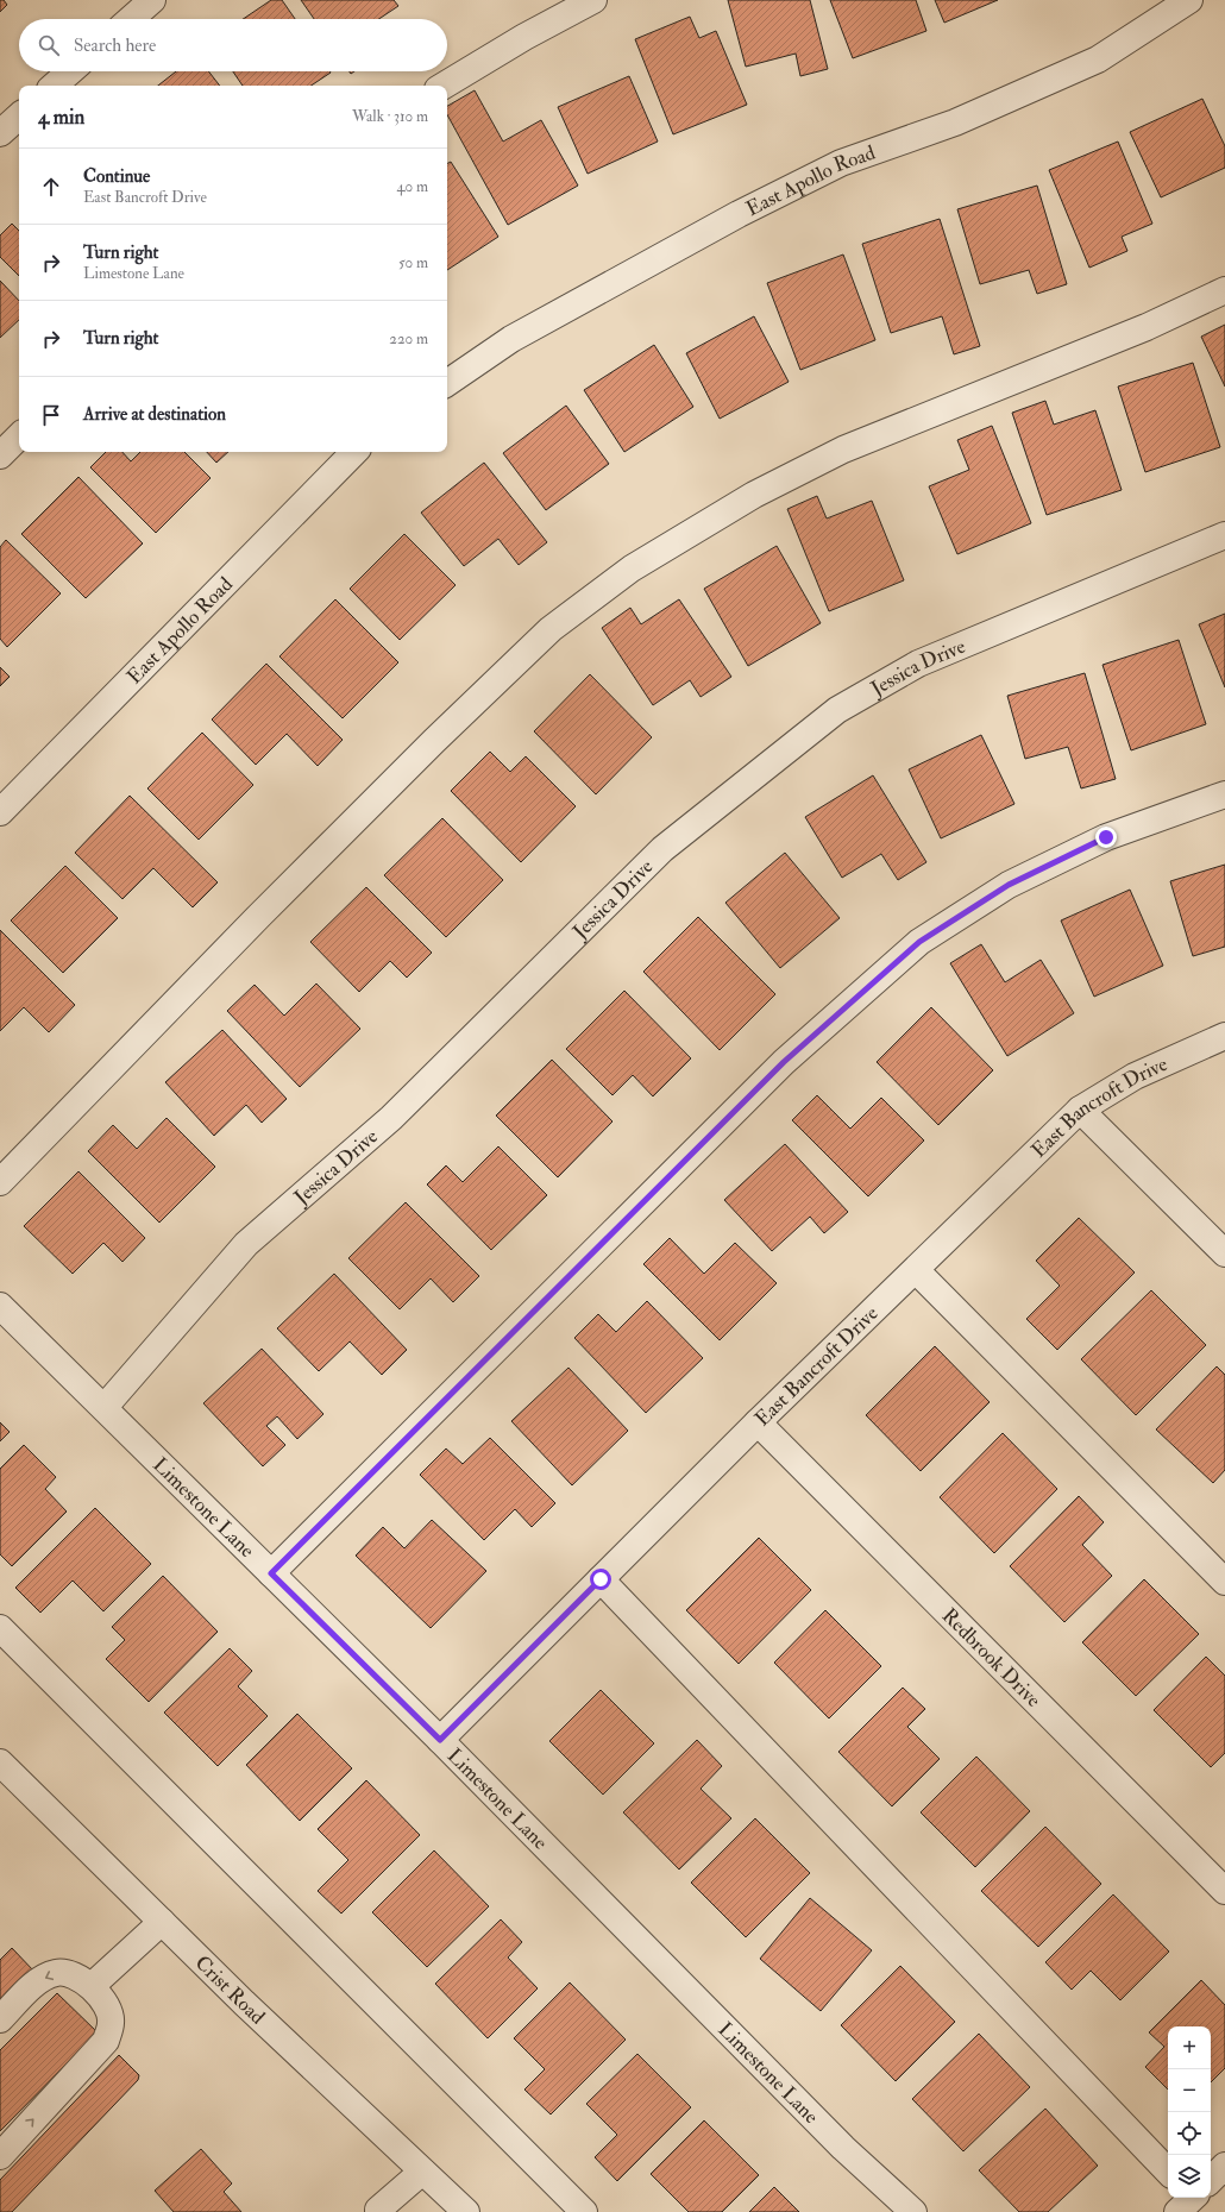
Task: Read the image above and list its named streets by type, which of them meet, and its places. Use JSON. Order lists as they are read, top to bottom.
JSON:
{
  "streets": {
    "street": [
      "East Apollo Road",
      "Jessica Drive",
      "East Bancroft Drive",
      "Limestone Lane",
      "Redbrook Drive",
      "Crist Road"
    ]
  },
  "crossings": [
    ["Jessica Drive", "Limestone Lane"],
    ["East Bancroft Drive", "Limestone Lane"],
    ["East Bancroft Drive", "Redbrook Drive"]
  ],
  "page": {
    "search": "Search here",
    "heading": ["4 min", "Walk · 310 m"],
    "list": [
      ["Continue", "East Bancroft Drive", "40 m"],
      ["Turn right", "Limestone Lane", "50 m"],
      ["Turn right", "220 m"],
      "Arrive at destination"
    ],
    "map_buttons": ["+", "−"]
  }
}
